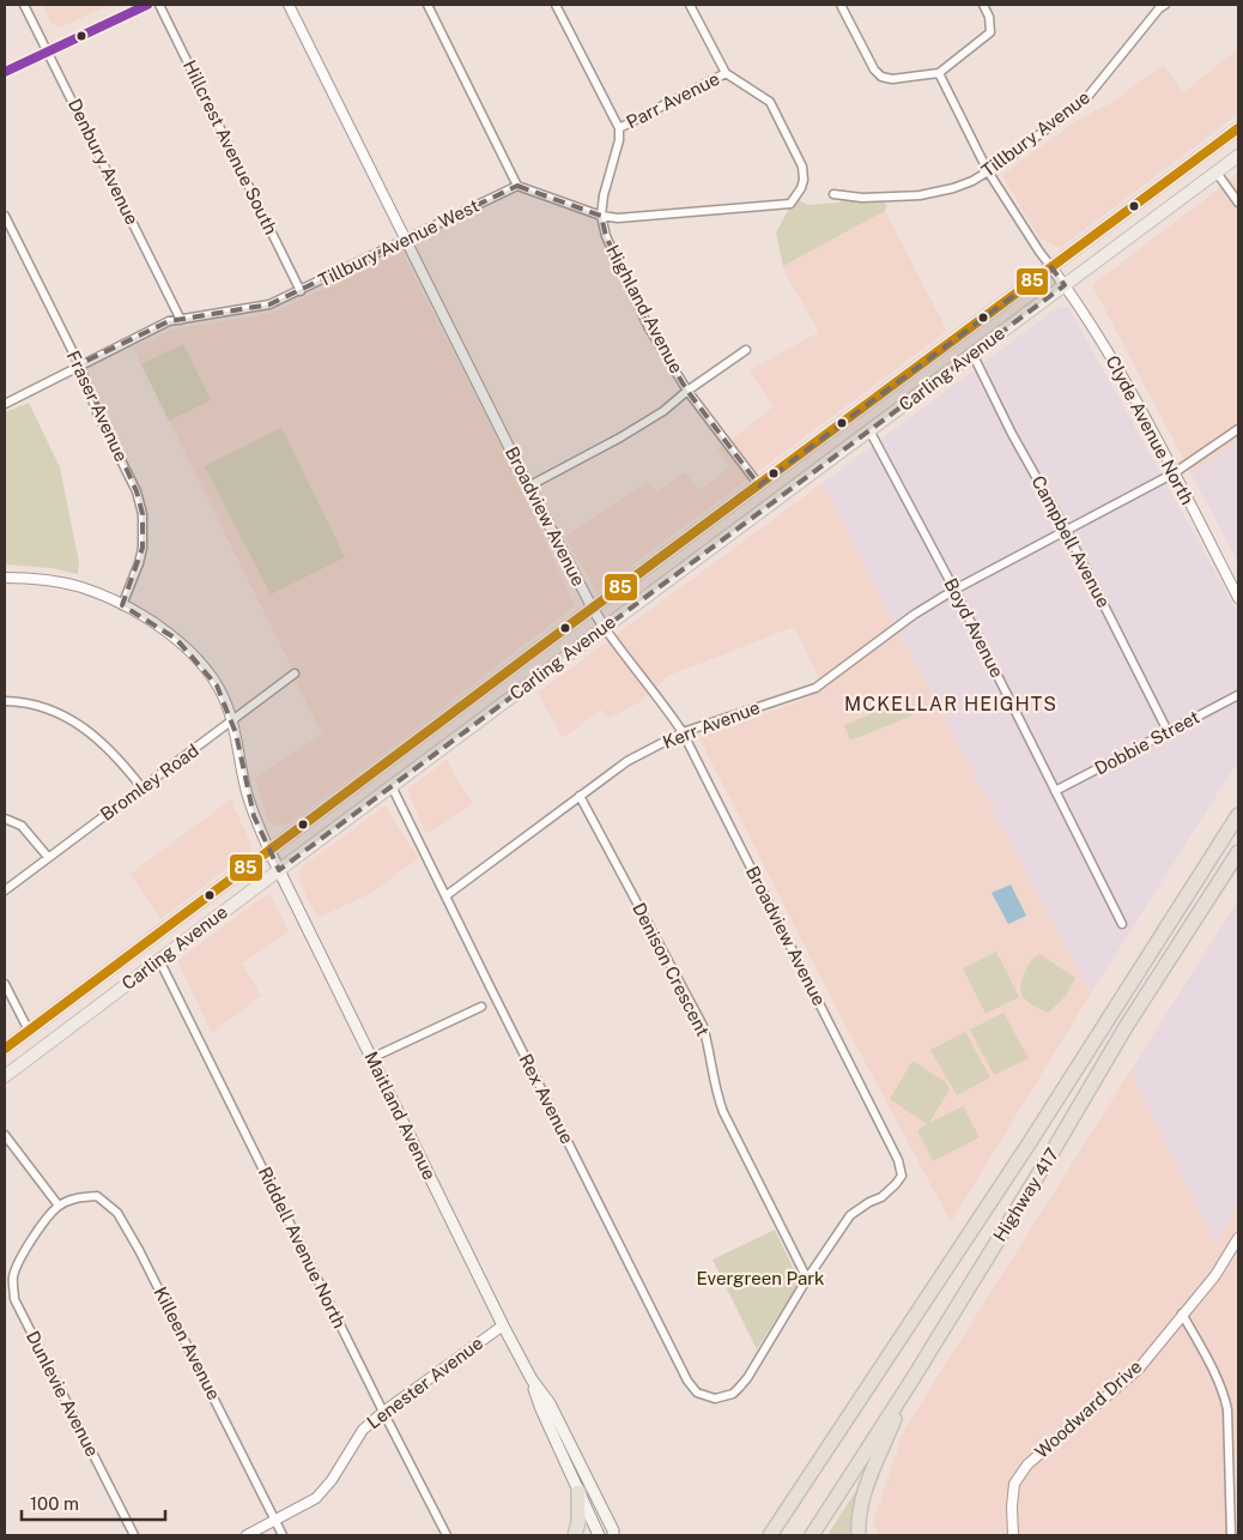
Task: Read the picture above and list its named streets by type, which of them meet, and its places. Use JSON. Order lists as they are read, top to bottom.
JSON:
{
  "streets": {
    "highway": ["Highway 417"],
    "main road": ["Carling Avenue", "Maitland Avenue"],
    "street": [
      "Parr Avenue",
      "Tillbury Avenue",
      "Hillcrest Avenue South",
      "Denbury Avenue",
      "Tillbury Avenue West",
      "Highland Avenue",
      "Fraser Avenue",
      "Clyde Avenue North",
      "Broadview Avenue",
      "Campbell Avenue",
      "Boyd Avenue",
      "Kerr Avenue",
      "Dobbie Street",
      "Bromley Road",
      "Denison Crescent",
      "Rex Avenue",
      "Riddell Avenue North",
      "Killeen Avenue",
      "Lenester Avenue",
      "Dunlevie Avenue",
      "Woodward Drive"
    ]
  },
  "crossings": [
    ["Hillcrest Avenue South", "Tillbury Avenue West"],
    ["Denbury Avenue", "Tillbury Avenue West"],
    ["Tillbury Avenue West", "Fraser Avenue"],
    ["Tillbury Avenue West", "Broadview Avenue"],
    ["Highland Avenue", "Carling Avenue"],
    ["Carling Avenue", "Clyde Avenue North"],
    ["Carling Avenue", "Broadview Avenue"],
    ["Carling Avenue", "Campbell Avenue"],
    ["Carling Avenue", "Boyd Avenue"],
    ["Carling Avenue", "Rex Avenue"],
    ["Carling Avenue", "Maitland Avenue"],
    ["Carling Avenue", "Riddell Avenue North"],
    ["Clyde Avenue North", "Kerr Avenue"],
    ["Broadview Avenue", "Kerr Avenue"],
    ["Broadview Avenue", "Denison Crescent"],
    ["Broadview Avenue", "Rex Avenue"],
    ["Campbell Avenue", "Kerr Avenue"],
    ["Campbell Avenue", "Dobbie Street"],
    ["Boyd Avenue", "Kerr Avenue"],
    ["Boyd Avenue", "Dobbie Street"],
    ["Kerr Avenue", "Denison Crescent"],
    ["Kerr Avenue", "Rex Avenue"],
    ["Denison Crescent", "Rex Avenue"],
    ["Maitland Avenue", "Lenester Avenue"],
    ["Riddell Avenue North", "Lenester Avenue"],
    ["Killeen Avenue", "Lenester Avenue"],
    ["Killeen Avenue", "Dunlevie Avenue"]
  ],
  "districts": ["MCKELLAR HEIGHTS"],
  "parks": ["Evergreen Park"],
  "lines": ["transit line 85"],
  "scale_bar": "100 m"
}
